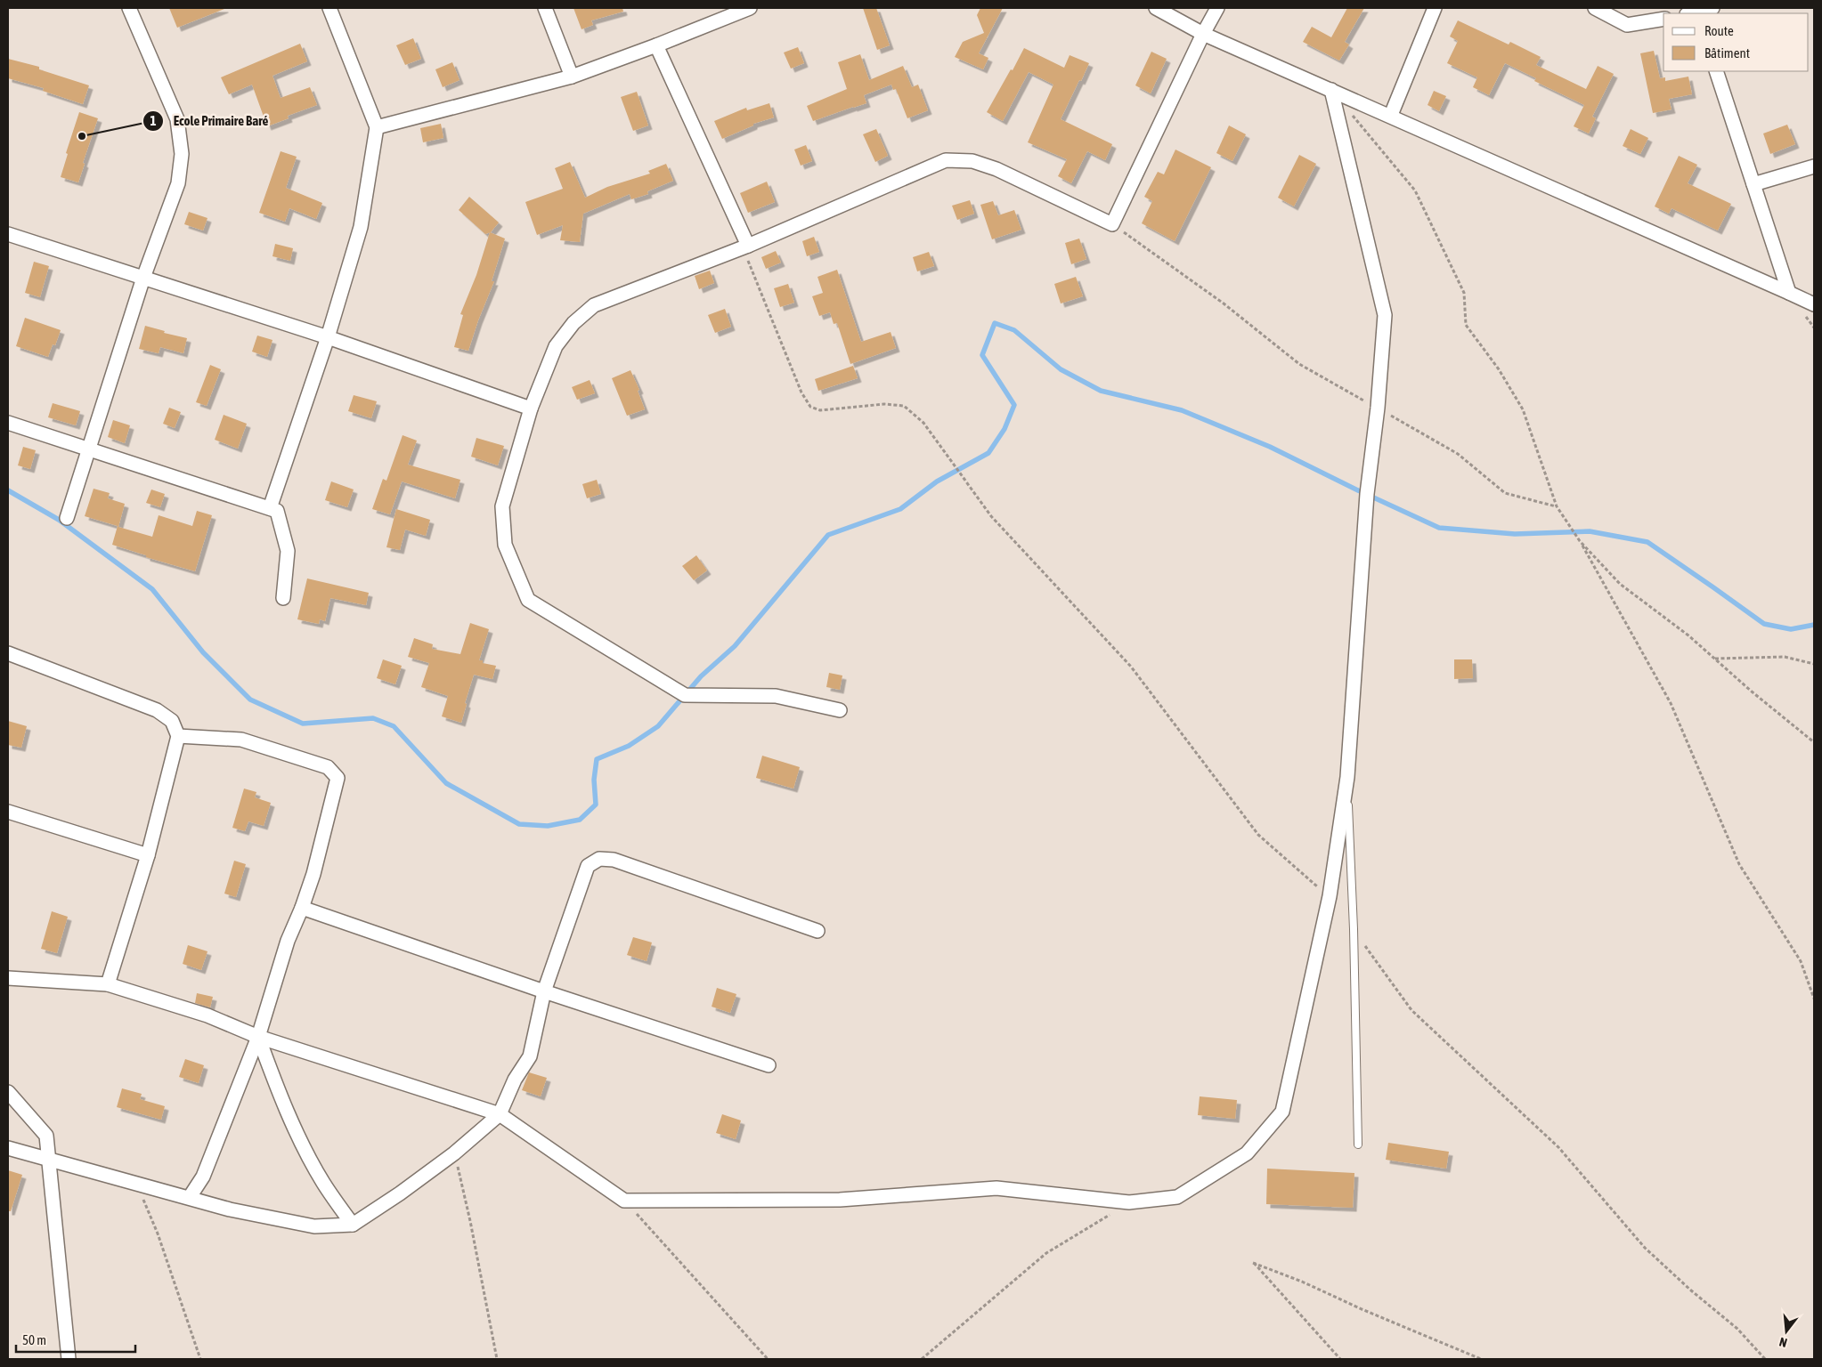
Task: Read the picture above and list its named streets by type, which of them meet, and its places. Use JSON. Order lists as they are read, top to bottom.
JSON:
{
  "places": ["Ecole Primaire Baré"],
  "legend": ["Route", "Bâtiment"],
  "scale_bar": "50 m",
  "north": "bottom"
}
